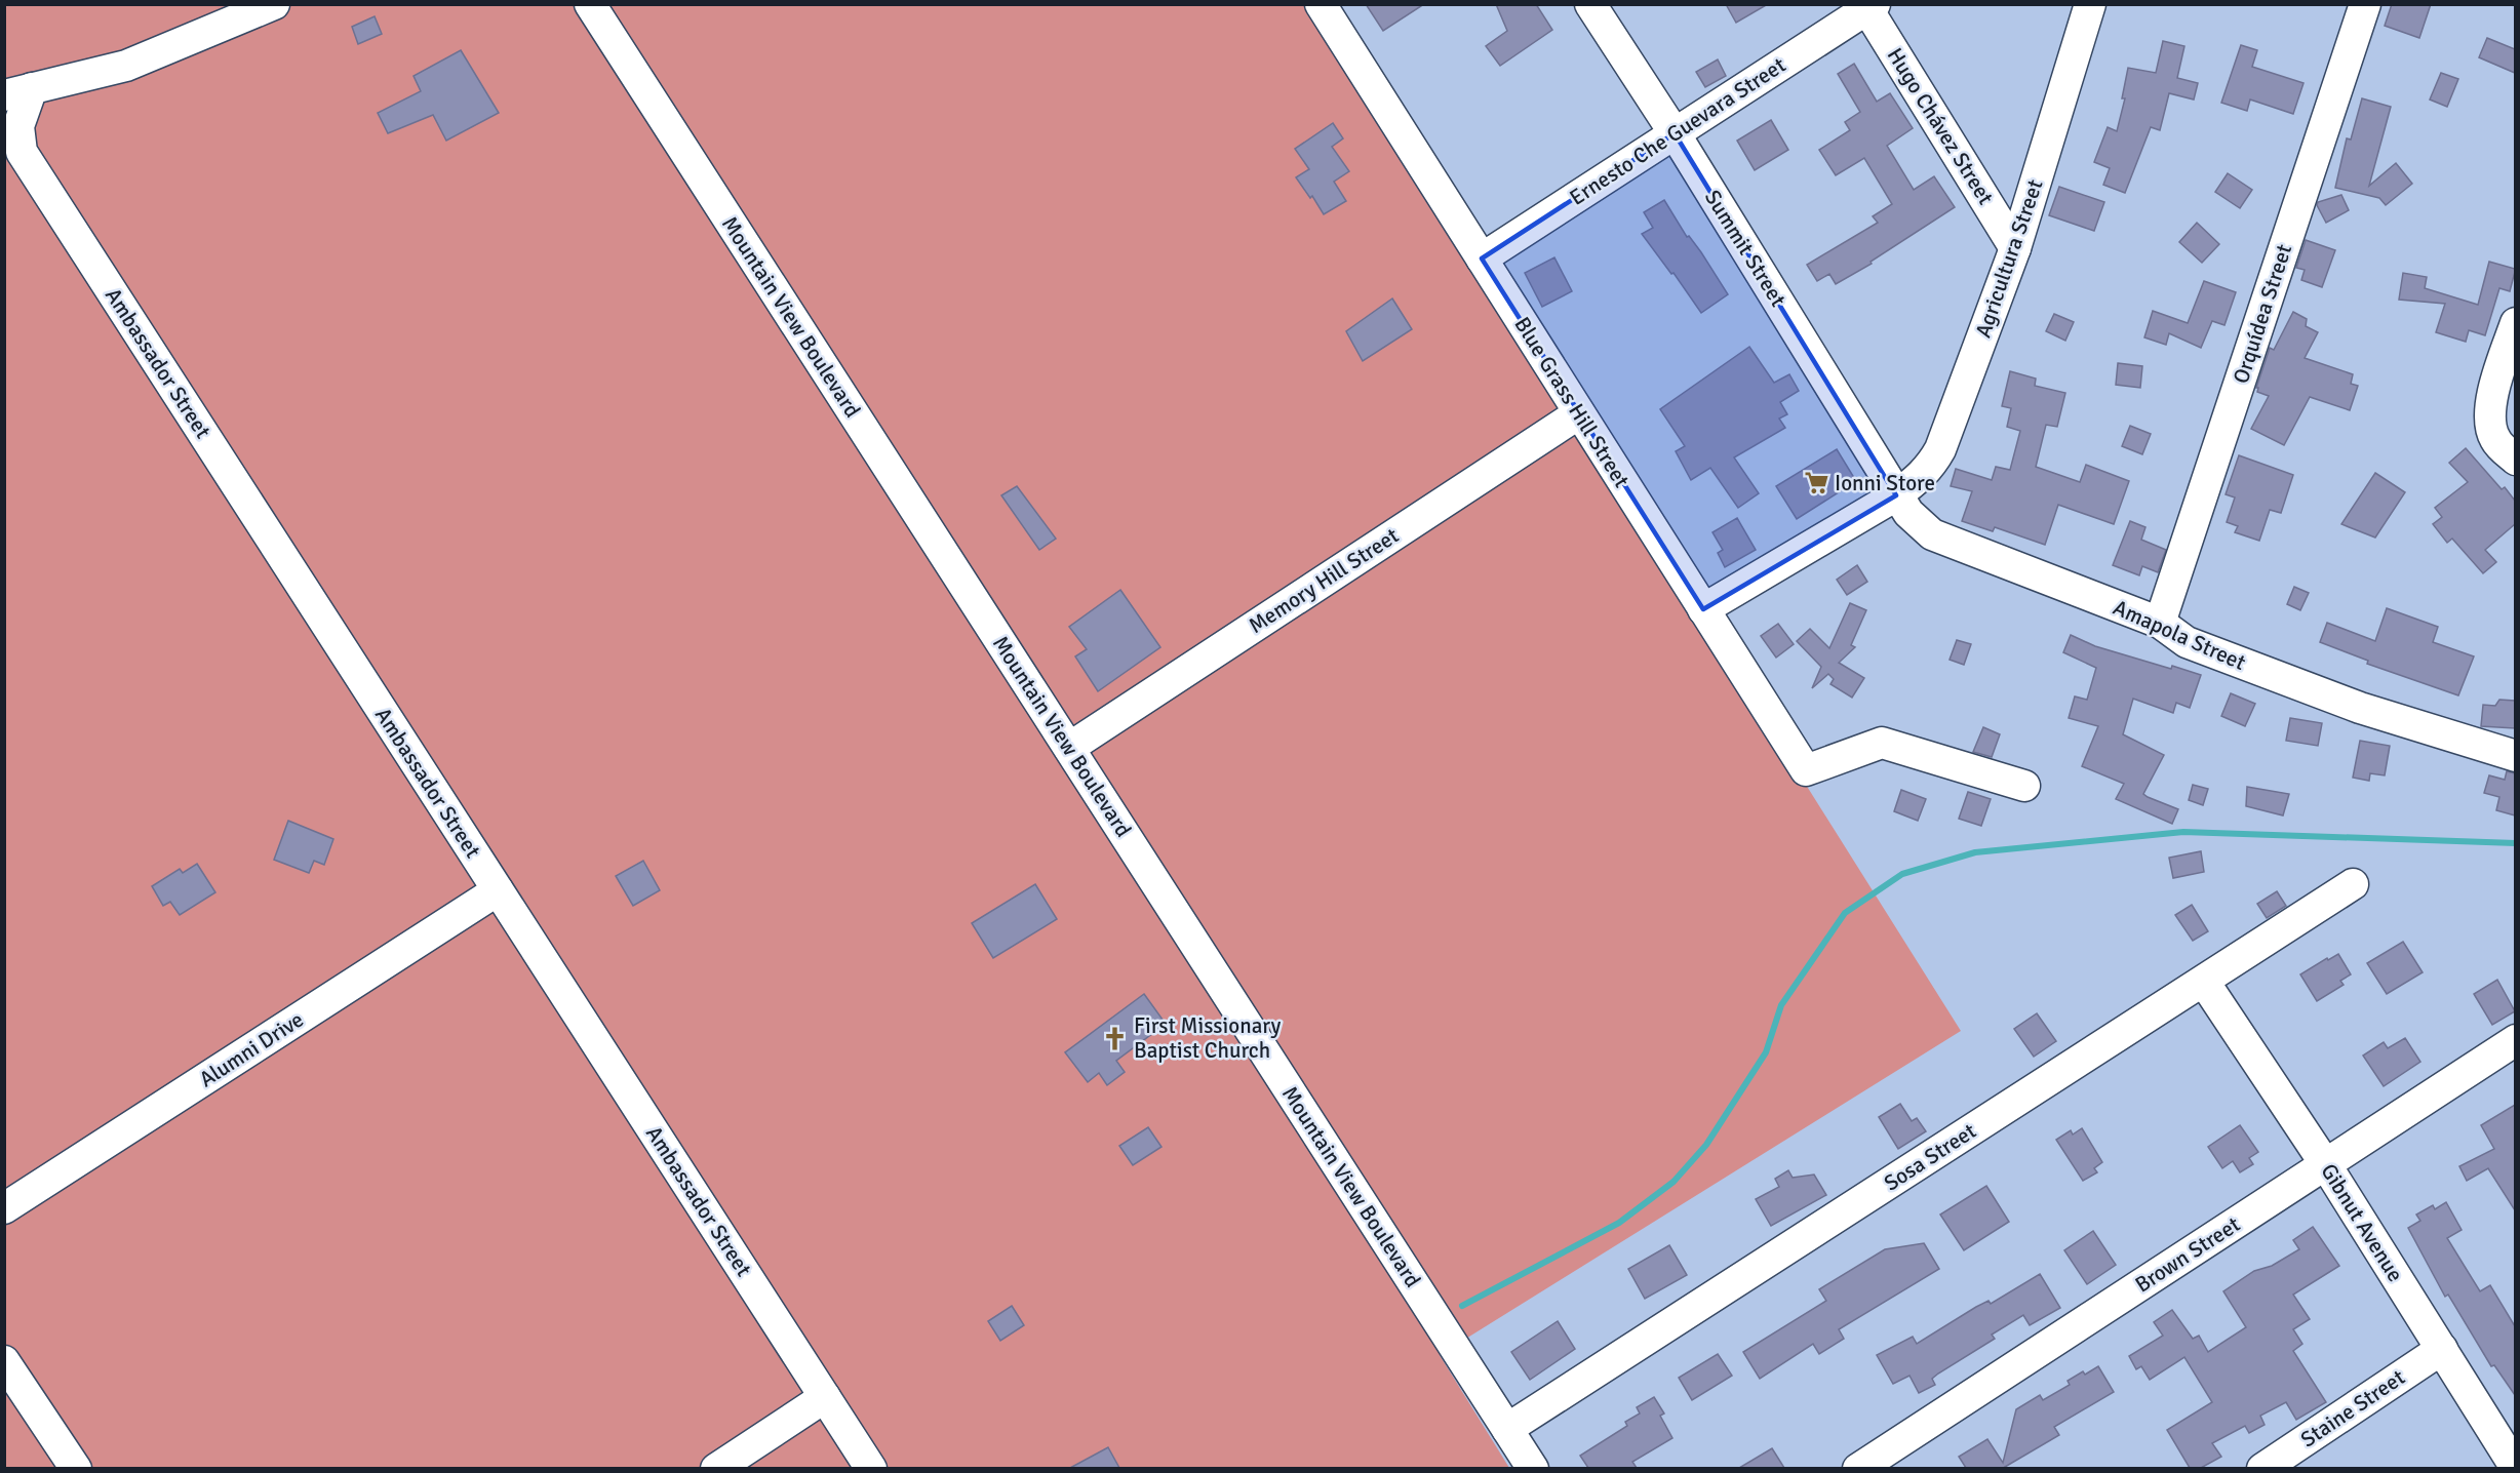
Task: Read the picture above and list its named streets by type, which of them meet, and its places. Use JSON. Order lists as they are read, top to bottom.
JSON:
{
  "streets": {
    "street": [
      "Hugo Chávez Street",
      "Ernesto Che Guevara Street",
      "Summit Street",
      "Agricultura Street",
      "Orquídea Street",
      "Mountain View Boulevard",
      "Ambassador Street",
      "Blue Grass Hill Street",
      "Memory Hill Street",
      "Amapola Street",
      "Alumni Drive",
      "Sosa Street",
      "Gibnut Avenue",
      "Brown Street",
      "Staine Street"
    ]
  },
  "crossings": [
    ["Hugo Chávez Street", "Ernesto Che Guevara Street"],
    ["Hugo Chávez Street", "Agricultura Street"],
    ["Ernesto Che Guevara Street", "Summit Street"],
    ["Ernesto Che Guevara Street", "Blue Grass Hill Street"],
    ["Summit Street", "Agricultura Street"],
    ["Summit Street", "Amapola Street"],
    ["Agricultura Street", "Amapola Street"],
    ["Orquídea Street", "Amapola Street"],
    ["Mountain View Boulevard", "Memory Hill Street"],
    ["Mountain View Boulevard", "Sosa Street"],
    ["Ambassador Street", "Alumni Drive"],
    ["Blue Grass Hill Street", "Memory Hill Street"],
    ["Sosa Street", "Gibnut Avenue"],
    ["Gibnut Avenue", "Brown Street"],
    ["Gibnut Avenue", "Staine Street"]
  ],
  "places": {
    "supermarket": ["Ionni Store"],
    "church": ["First Missionary Baptist Church"]
  }
}
